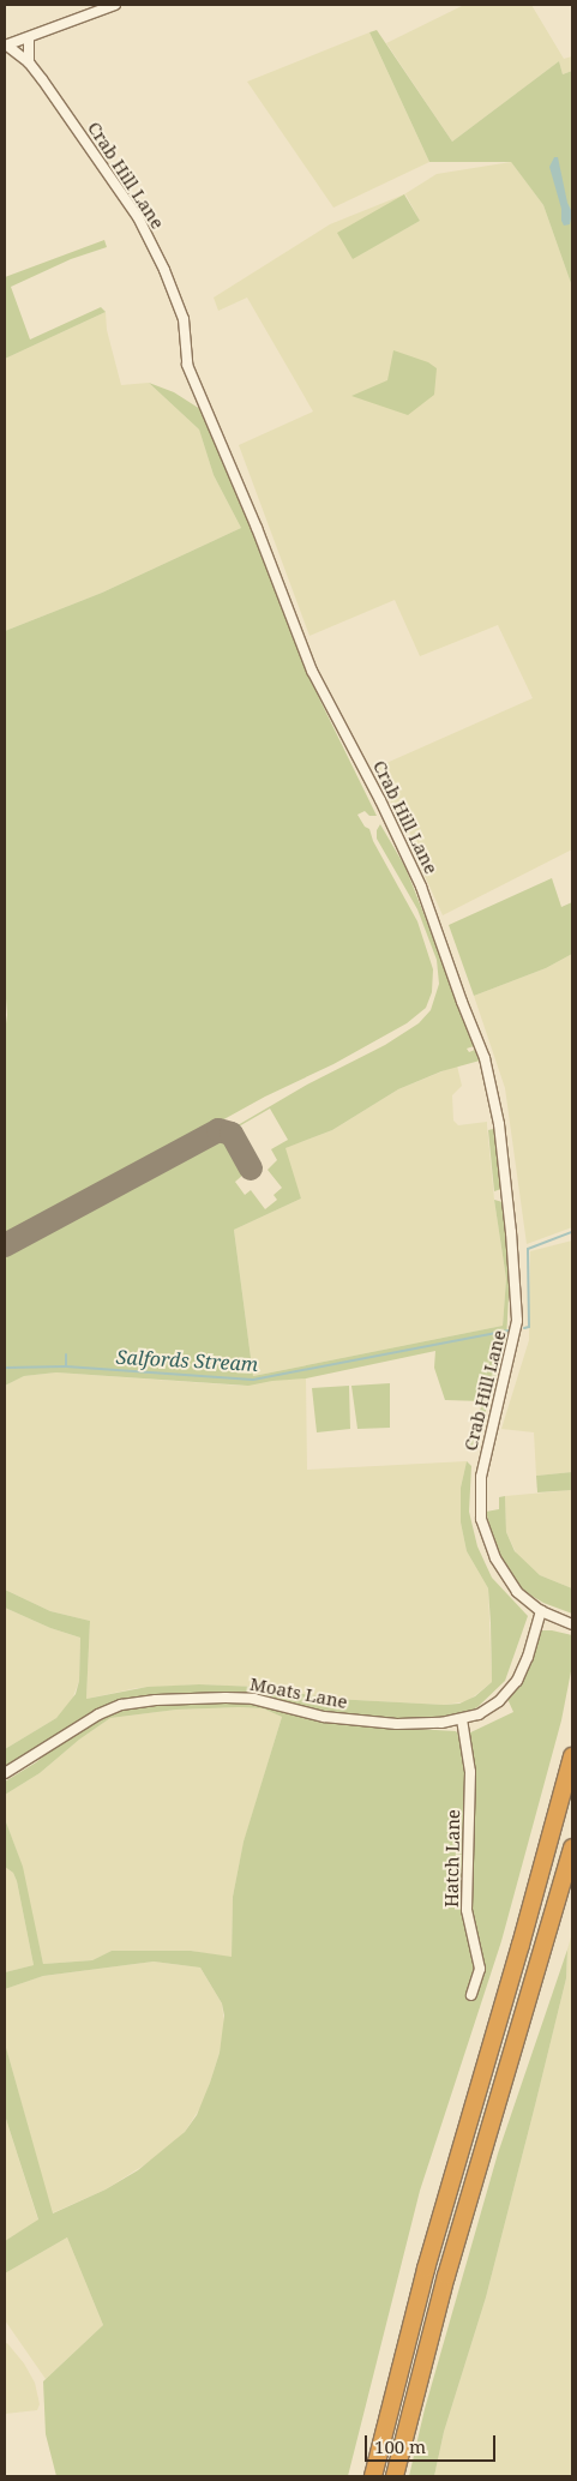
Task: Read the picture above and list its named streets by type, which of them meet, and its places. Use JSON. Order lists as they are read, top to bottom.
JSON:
{
  "streets": {
    "street": ["Crab Hill Lane", "Moats Lane", "Hatch Lane"]
  },
  "crossings": [
    ["Crab Hill Lane", "Moats Lane"],
    ["Moats Lane", "Hatch Lane"]
  ],
  "water": ["Salfords Stream"],
  "scale_bar": "100 m"
}
